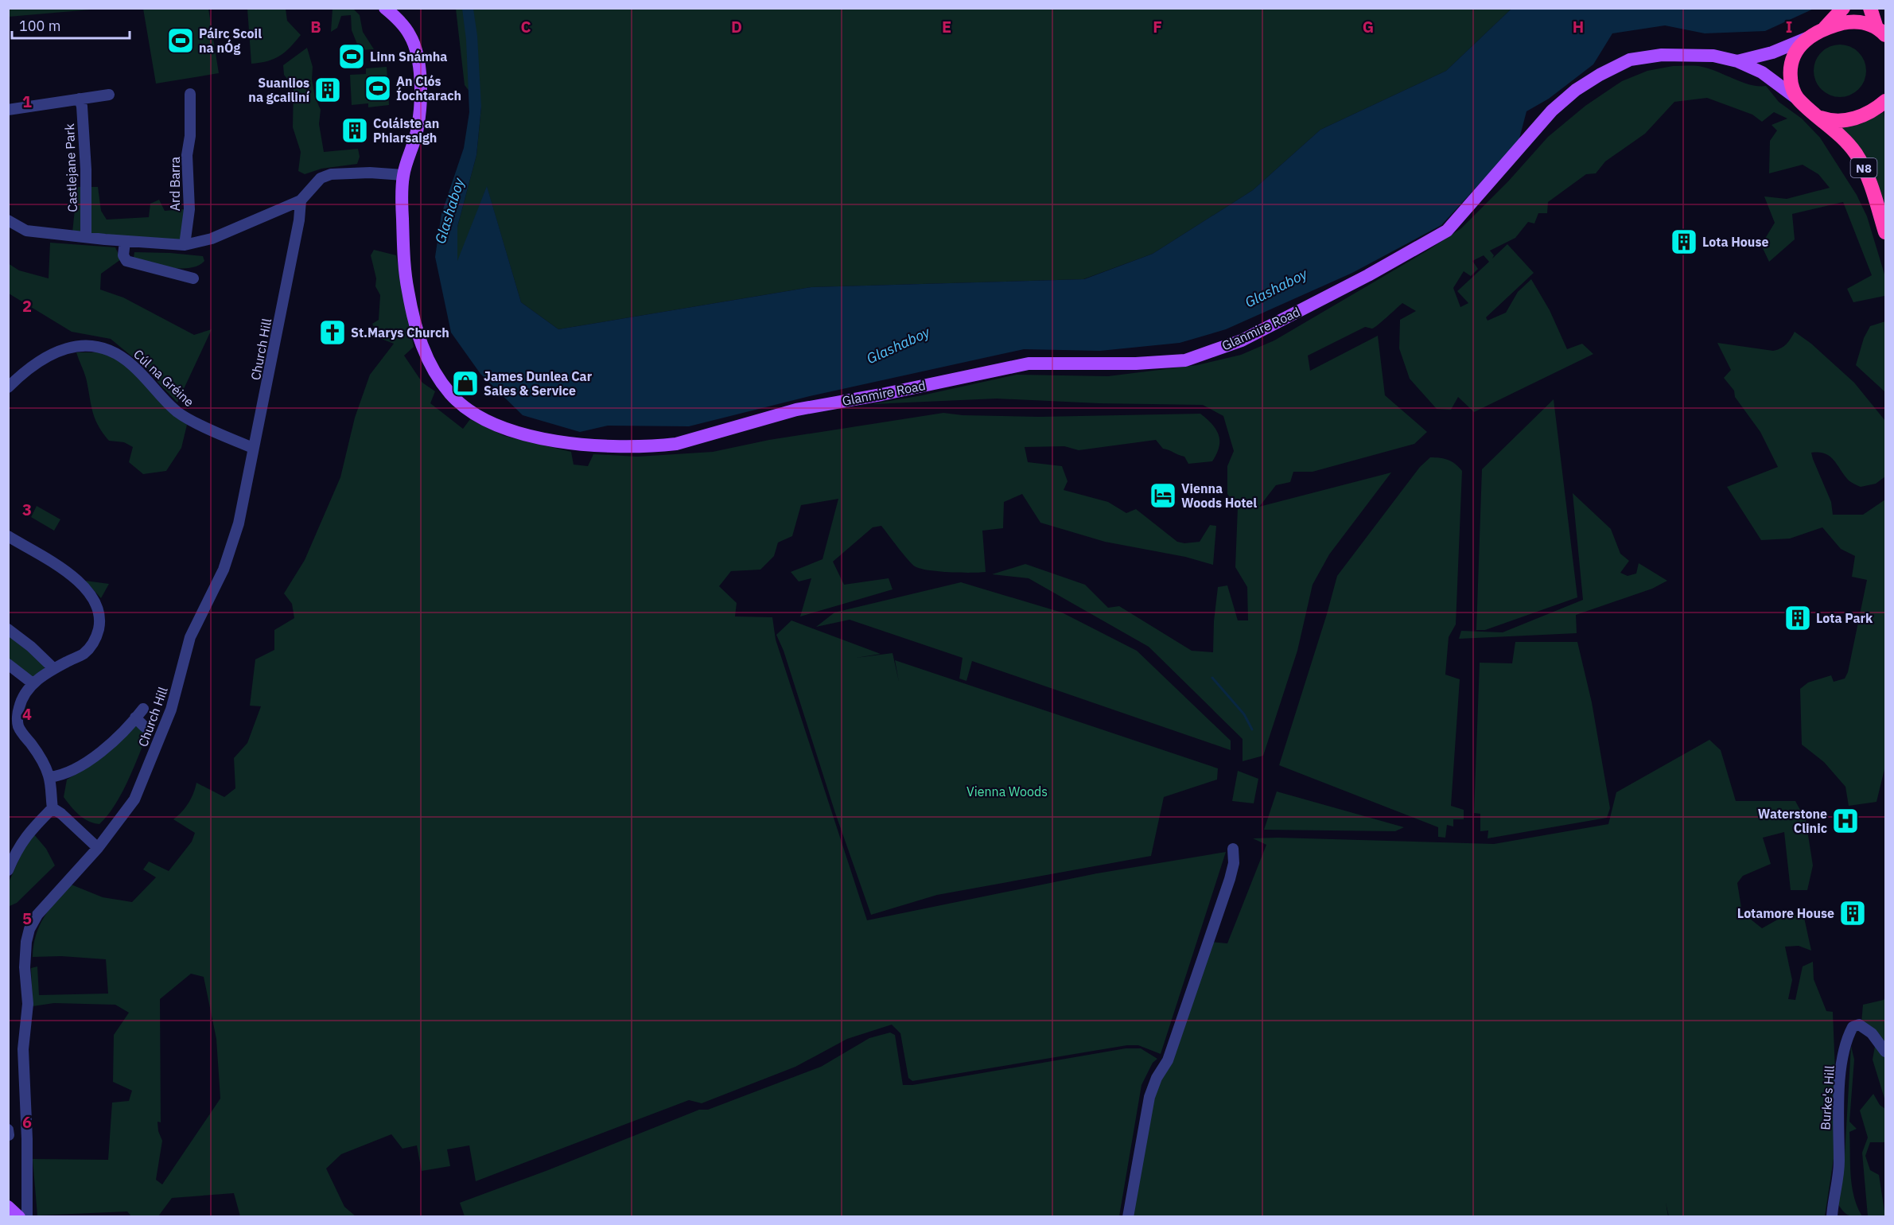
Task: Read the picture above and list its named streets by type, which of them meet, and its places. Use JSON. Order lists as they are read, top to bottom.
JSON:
{
  "streets": {
    "highway": ["N8"],
    "main road": ["Glanmire Road"],
    "street": [
      "Castlejane Park",
      "Ard Barra",
      "Church Hill",
      "Cúl na Gréine",
      "Burke's Hill"
    ]
  },
  "crossings": [
    ["N8", "Glanmire Road"],
    ["Church Hill", "Cúl na Gréine"]
  ],
  "water": ["Glashaboy"],
  "parks": ["Vienna Woods"],
  "places": {
    "sports": ["Páirc Scoil na nÓg", "Linn Snámha", "An Clós Íochtarach"],
    "building": [
      "Suanlios na gcailiní",
      "Coláiste an Phiarsaigh",
      "Lota House",
      "Lota Park",
      "Lotamore House"
    ],
    "church": ["St.Marys Church"],
    "shop": ["James Dunlea Car Sales & Service"],
    "hotel": ["Vienna Woods Hotel"],
    "hospital": ["Waterstone Clinic"]
  },
  "scale_bar": "100 m",
  "grid": {
    "columns": [
      "B",
      "C",
      "D",
      "E",
      "F",
      "G",
      "H",
      "I"
    ],
    "rows": [
      "1",
      "2",
      "3",
      "4",
      "5",
      "6"
    ]
  }
}
